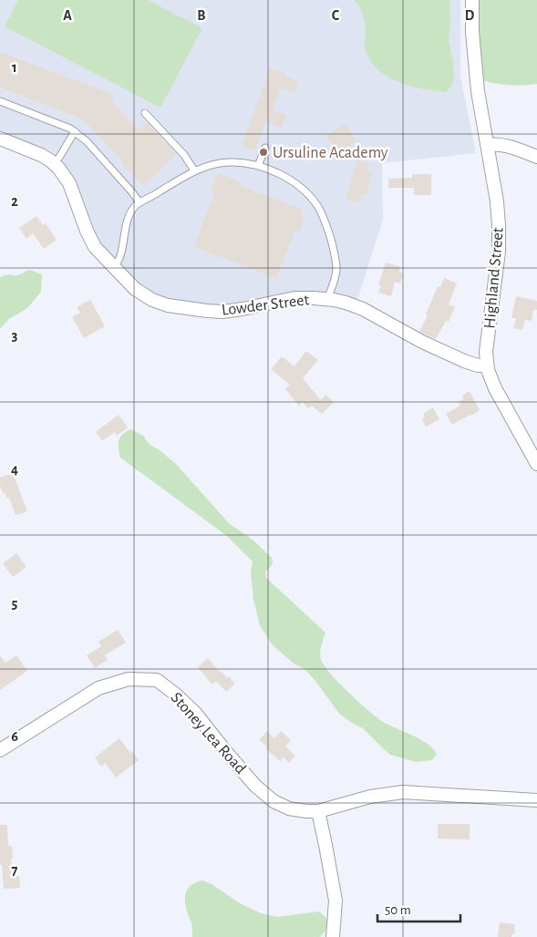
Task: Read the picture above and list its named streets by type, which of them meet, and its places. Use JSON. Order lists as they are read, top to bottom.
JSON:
{
  "streets": {
    "street": ["Highland Street", "Lowder Street", "Stoney Lea Road"]
  },
  "crossings": [
    ["Highland Street", "Lowder Street"]
  ],
  "places": ["Ursuline Academy"],
  "scale_bar": "50 m",
  "grid": {
    "columns": [
      "A",
      "B",
      "C",
      "D"
    ],
    "rows": [
      "1",
      "2",
      "3",
      "4",
      "5",
      "6",
      "7"
    ]
  }
}
